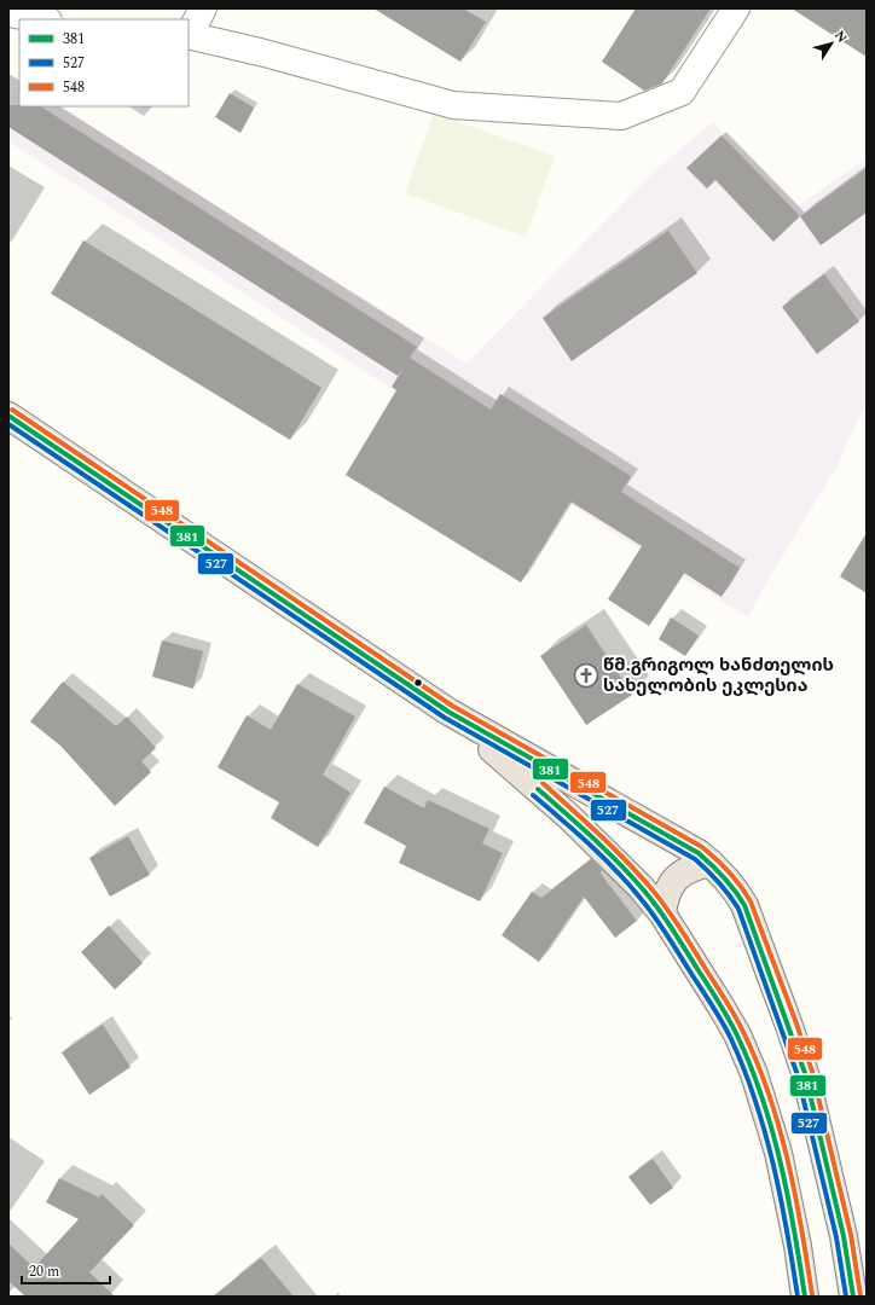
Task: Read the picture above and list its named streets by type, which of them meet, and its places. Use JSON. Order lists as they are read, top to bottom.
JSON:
{
  "places": {
    "church": ["წმ.გრიგოლ ხანძთელის სახელობის ეკლესია"]
  },
  "lines": ["transit line 548", "transit line 381", "transit line 527"],
  "legend": ["381", "527", "548"],
  "scale_bar": "20 m",
  "north": "top right"
}
